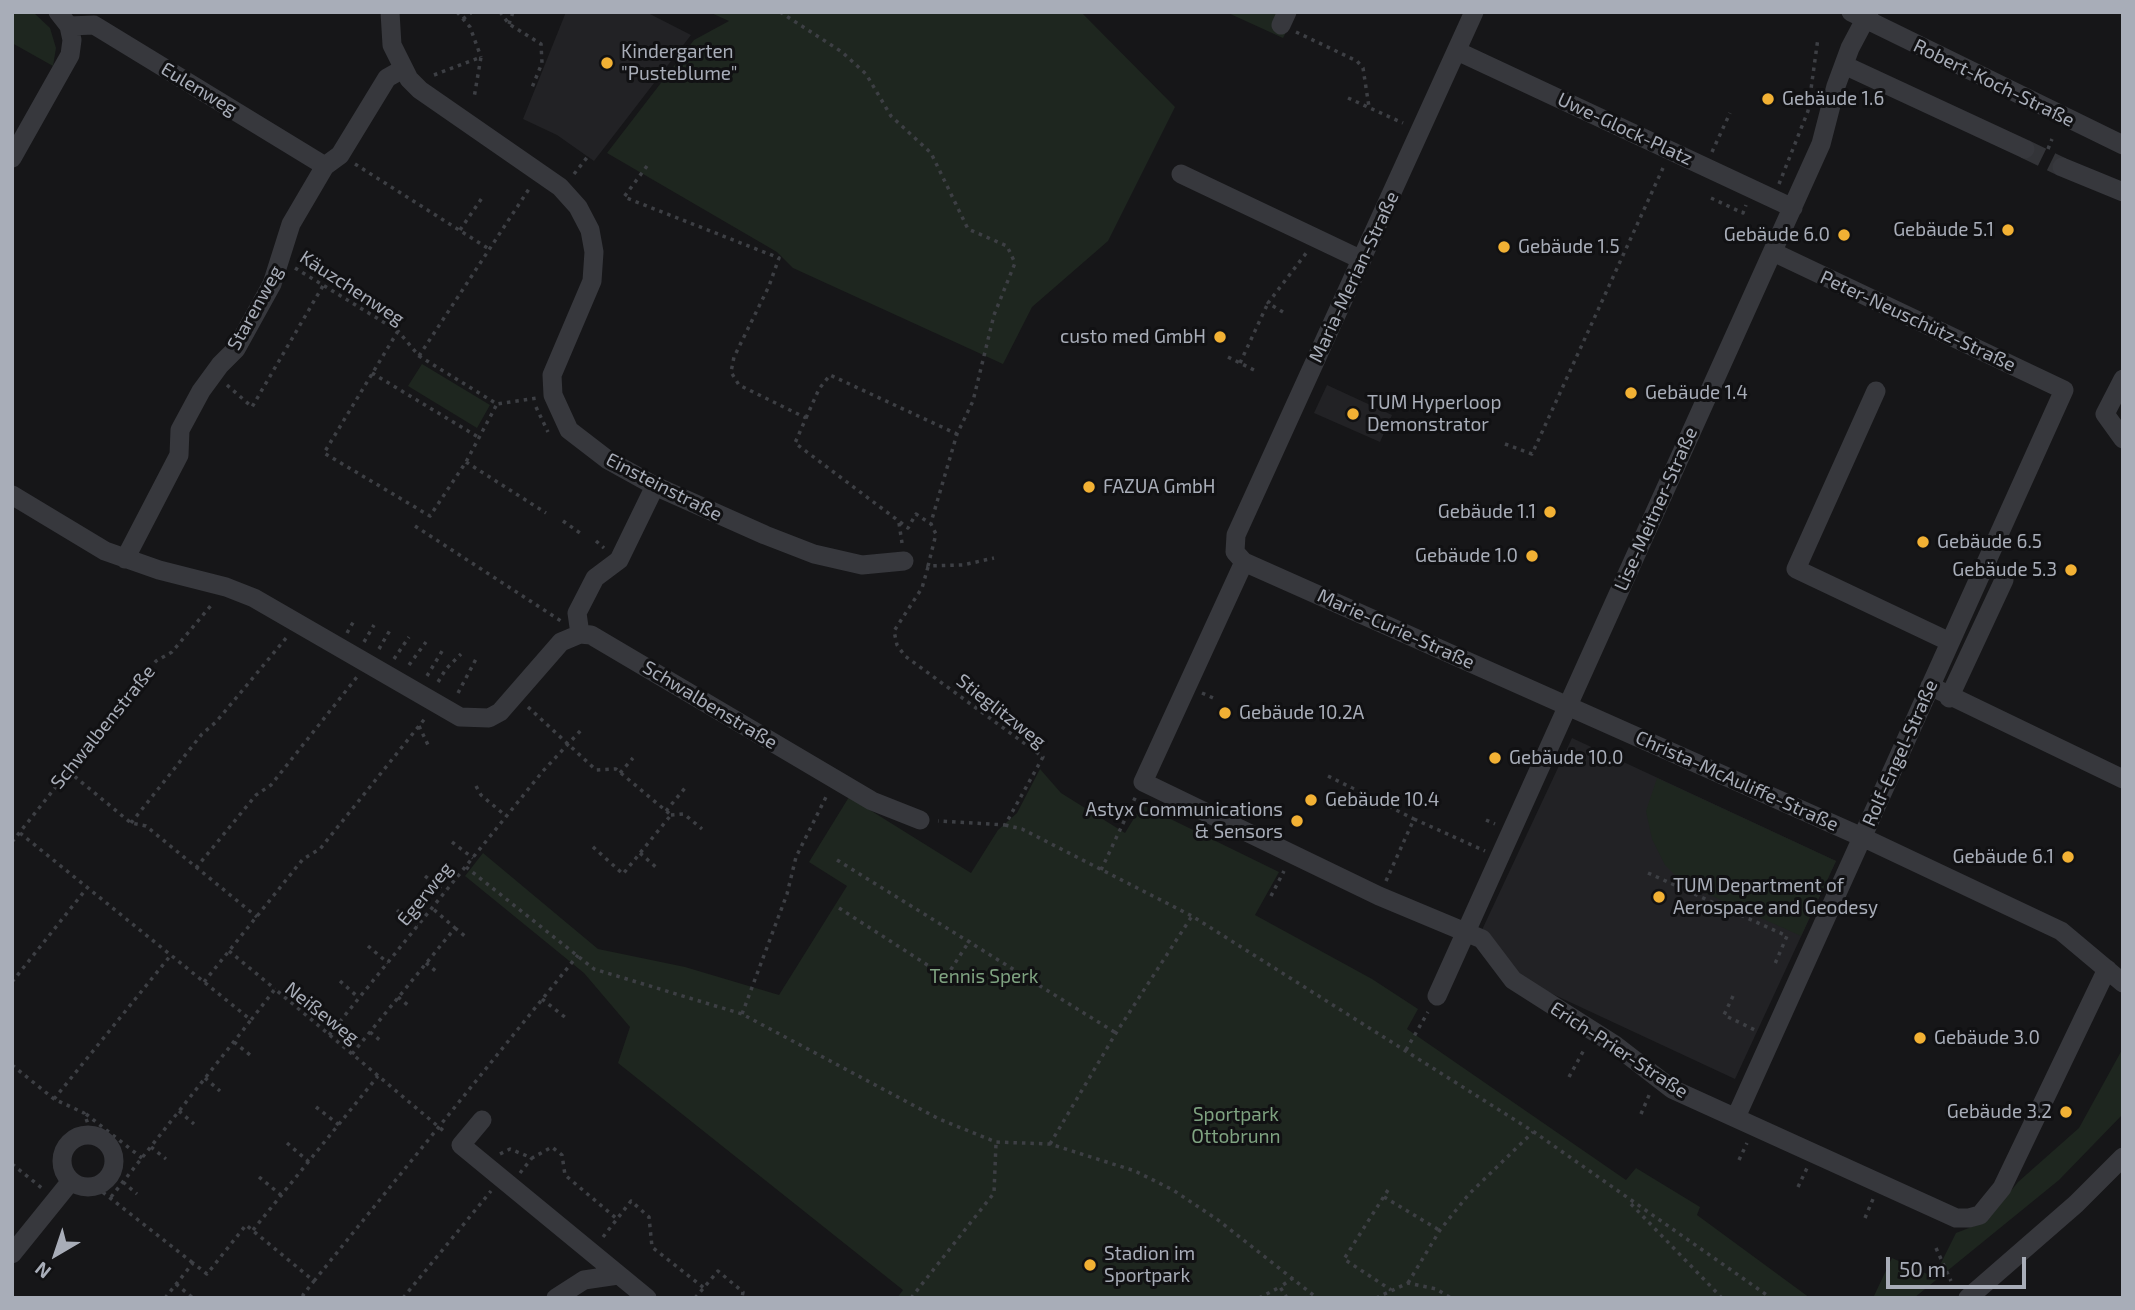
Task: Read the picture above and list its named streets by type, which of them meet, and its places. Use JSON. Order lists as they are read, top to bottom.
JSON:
{
  "streets": {
    "street": [
      "Robert-Koch-Straße",
      "Eulenweg",
      "Uwe-Glock-Platz",
      "Maria-Merian-Straße",
      "Starenweg",
      "Peter-Neuschütz-Straße",
      "Einsteinstraße",
      "Lise-Meitner-Straße",
      "Marie-Curie-Straße",
      "Schwalbenstraße",
      "Rolf-Engel-Straße",
      "Christa-McAuliffe-Straße",
      "Erich-Prier-Straße"
    ],
    "path": [
      "Käuzchenweg",
      "Stieglitzweg",
      "Egerweg",
      "Neißeweg"
    ]
  },
  "crossings": [
    ["Robert-Koch-Straße", "Lise-Meitner-Straße"],
    ["Eulenweg", "Starenweg"],
    ["Uwe-Glock-Platz", "Maria-Merian-Straße"],
    ["Uwe-Glock-Platz", "Lise-Meitner-Straße"],
    ["Maria-Merian-Straße", "Marie-Curie-Straße"],
    ["Käuzchenweg", "Starenweg"],
    ["Peter-Neuschütz-Straße", "Lise-Meitner-Straße"],
    ["Peter-Neuschütz-Straße", "Rolf-Engel-Straße"],
    ["Lise-Meitner-Straße", "Marie-Curie-Straße"],
    ["Lise-Meitner-Straße", "Christa-McAuliffe-Straße"],
    ["Lise-Meitner-Straße", "Erich-Prier-Straße"],
    ["Marie-Curie-Straße", "Christa-McAuliffe-Straße"],
    ["Rolf-Engel-Straße", "Christa-McAuliffe-Straße"],
    ["Rolf-Engel-Straße", "Erich-Prier-Straße"],
    ["Christa-McAuliffe-Straße", "Erich-Prier-Straße"],
    ["Egerweg", "Neißeweg"]
  ],
  "parks": ["Tennis Sperk", "Sportpark Ottobrunn"],
  "places": [
    "Kindergarten \"Pusteblume\"",
    "Gebäude 1.6",
    "Gebäude 5.1",
    "Gebäude 6.0",
    "Gebäude 1.5",
    "custo med GmbH",
    "Gebäude 1.4",
    "TUM Hyperloop Demonstrator",
    "FAZUA GmbH",
    "Gebäude 1.1",
    "Gebäude 6.5",
    "Gebäude 1.0",
    "Gebäude 5.3",
    "Gebäude 10.2A",
    "Gebäude 10.0",
    "Gebäude 10.4",
    "Astyx Communications & Sensors",
    "Gebäude 6.1",
    "TUM Department of Aerospace and Geodesy",
    "Gebäude 3.0",
    "Gebäude 3.2",
    "Stadion im Sportpark"
  ],
  "scale_bar": "50 m",
  "north": "bottom left"
}
